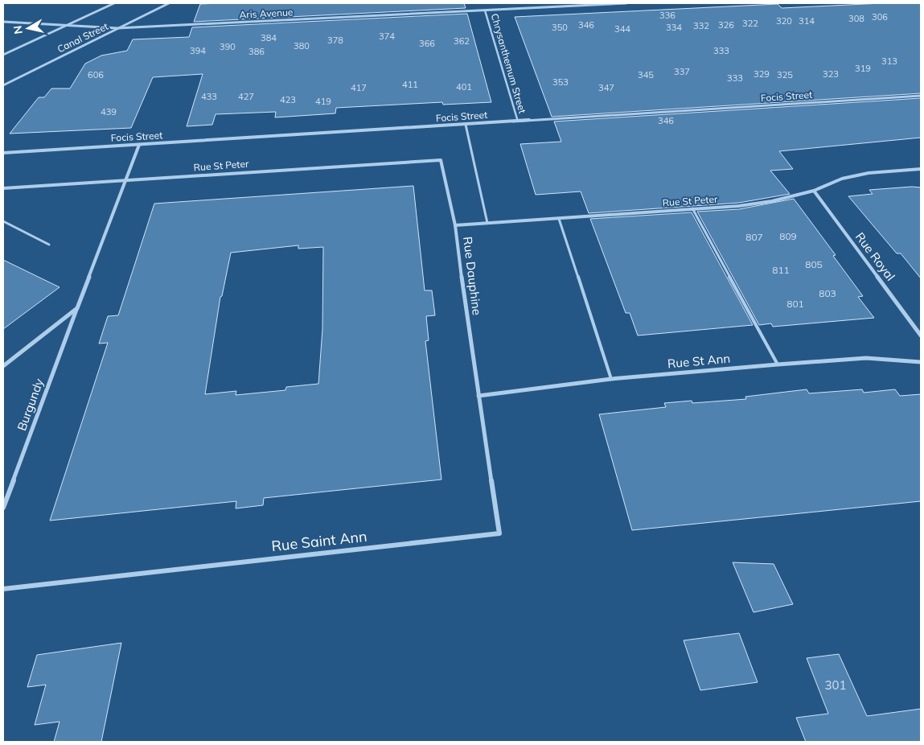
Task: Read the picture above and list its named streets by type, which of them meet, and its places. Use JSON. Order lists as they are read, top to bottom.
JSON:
{
  "streets": {
    "street": [
      "Aris Avenue",
      "Canal Street",
      "Focis Street",
      "Rue St Peter",
      "Rue Royal",
      "Rue Dauphine",
      "Rue St Ann",
      "Burgundy",
      "Rue Saint Ann"
    ],
    "lane": ["Chrysanthemum Street"]
  },
  "crossings": [
    ["Aris Avenue", "Canal Street"],
    ["Aris Avenue", "Chrysanthemum Street"],
    ["Chrysanthemum Street", "Focis Street"],
    ["Focis Street", "Burgundy"],
    ["Rue St Peter", "Rue Royal"],
    ["Rue St Peter", "Rue Dauphine"],
    ["Rue St Peter", "Burgundy"],
    ["Rue Dauphine", "Rue St Ann"],
    ["Rue Dauphine", "Rue Saint Ann"],
    ["Rue St Ann", "Rue Saint Ann"]
  ],
  "house_numbers": [
    "336",
    "306",
    "308",
    "320",
    "314",
    "322",
    "346",
    "326",
    "332",
    "350",
    "334",
    "344",
    "374",
    "384",
    "378",
    "362",
    "366",
    "380",
    "390",
    "394",
    "333",
    "386",
    "313",
    "319",
    "337",
    "329",
    "323",
    "606",
    "345",
    "325",
    "333",
    "353",
    "411",
    "401",
    "417",
    "347",
    "433",
    "427",
    "423",
    "419",
    "439",
    "346",
    "809",
    "807",
    "805",
    "811",
    "803",
    "801",
    "301"
  ],
  "north": "left"
}
